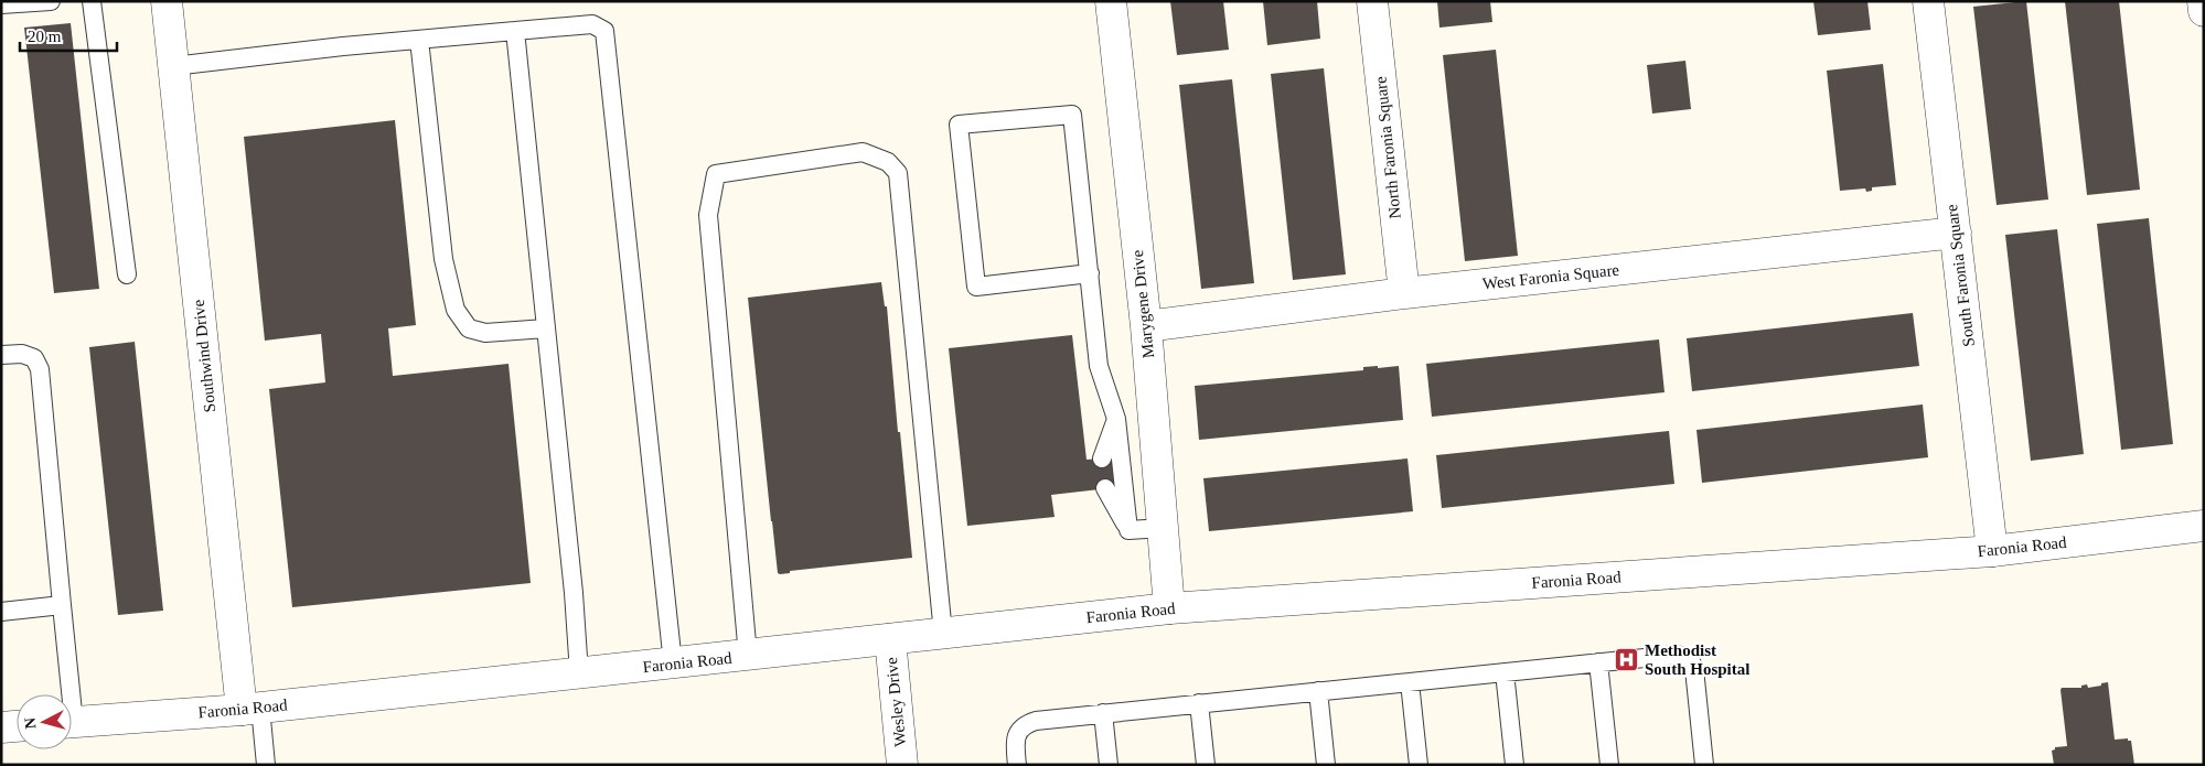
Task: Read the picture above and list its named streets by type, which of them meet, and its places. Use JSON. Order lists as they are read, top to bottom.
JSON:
{
  "streets": {
    "street": [
      "North Faronia Square",
      "South Faronia Square",
      "West Faronia Square",
      "Marygene Drive",
      "Southwind Drive",
      "Faronia Road",
      "Wesley Drive"
    ]
  },
  "crossings": [
    ["North Faronia Square", "West Faronia Square"],
    ["South Faronia Square", "West Faronia Square"],
    ["South Faronia Square", "Faronia Road"],
    ["West Faronia Square", "Marygene Drive"],
    ["Marygene Drive", "Faronia Road"],
    ["Southwind Drive", "Faronia Road"],
    ["Faronia Road", "Wesley Drive"]
  ],
  "places": {
    "hospital": ["Methodist South Hospital"]
  },
  "scale_bar": "20 m",
  "north": "left"
}
